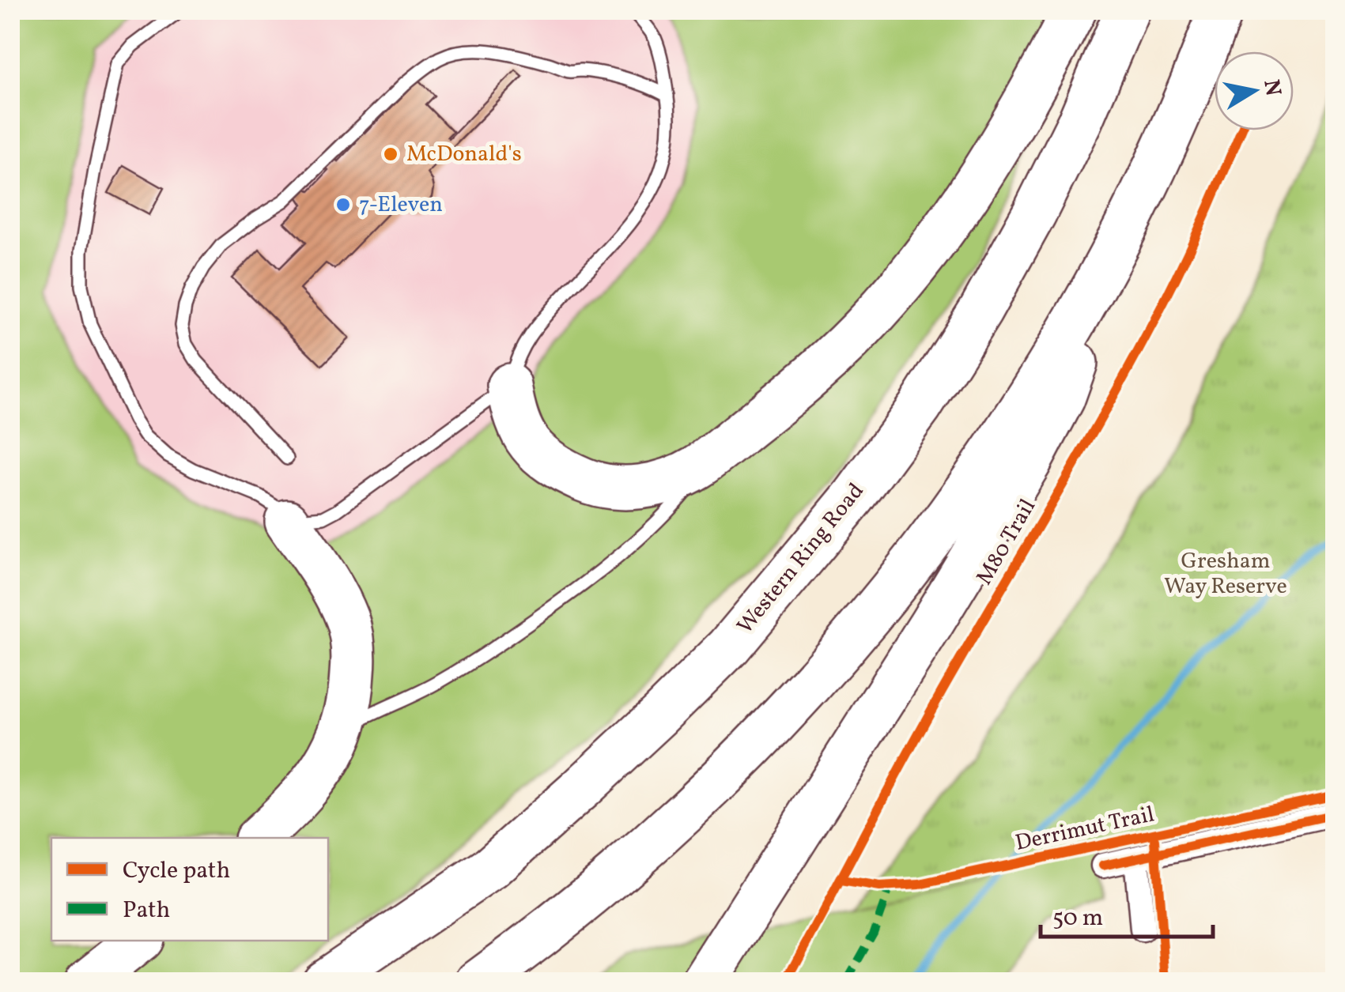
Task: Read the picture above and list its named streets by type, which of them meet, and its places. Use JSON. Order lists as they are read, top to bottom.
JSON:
{
  "streets": {
    "highway": ["Western Ring Road"],
    "cycle path": ["M80 Trail", "Derrimut Trail"]
  },
  "parks": ["Gresham Way Reserve"],
  "places": ["McDonald's", "7-Eleven"],
  "legend": ["Cycle path", "Path"],
  "scale_bar": "50 m",
  "north": "right"
}
